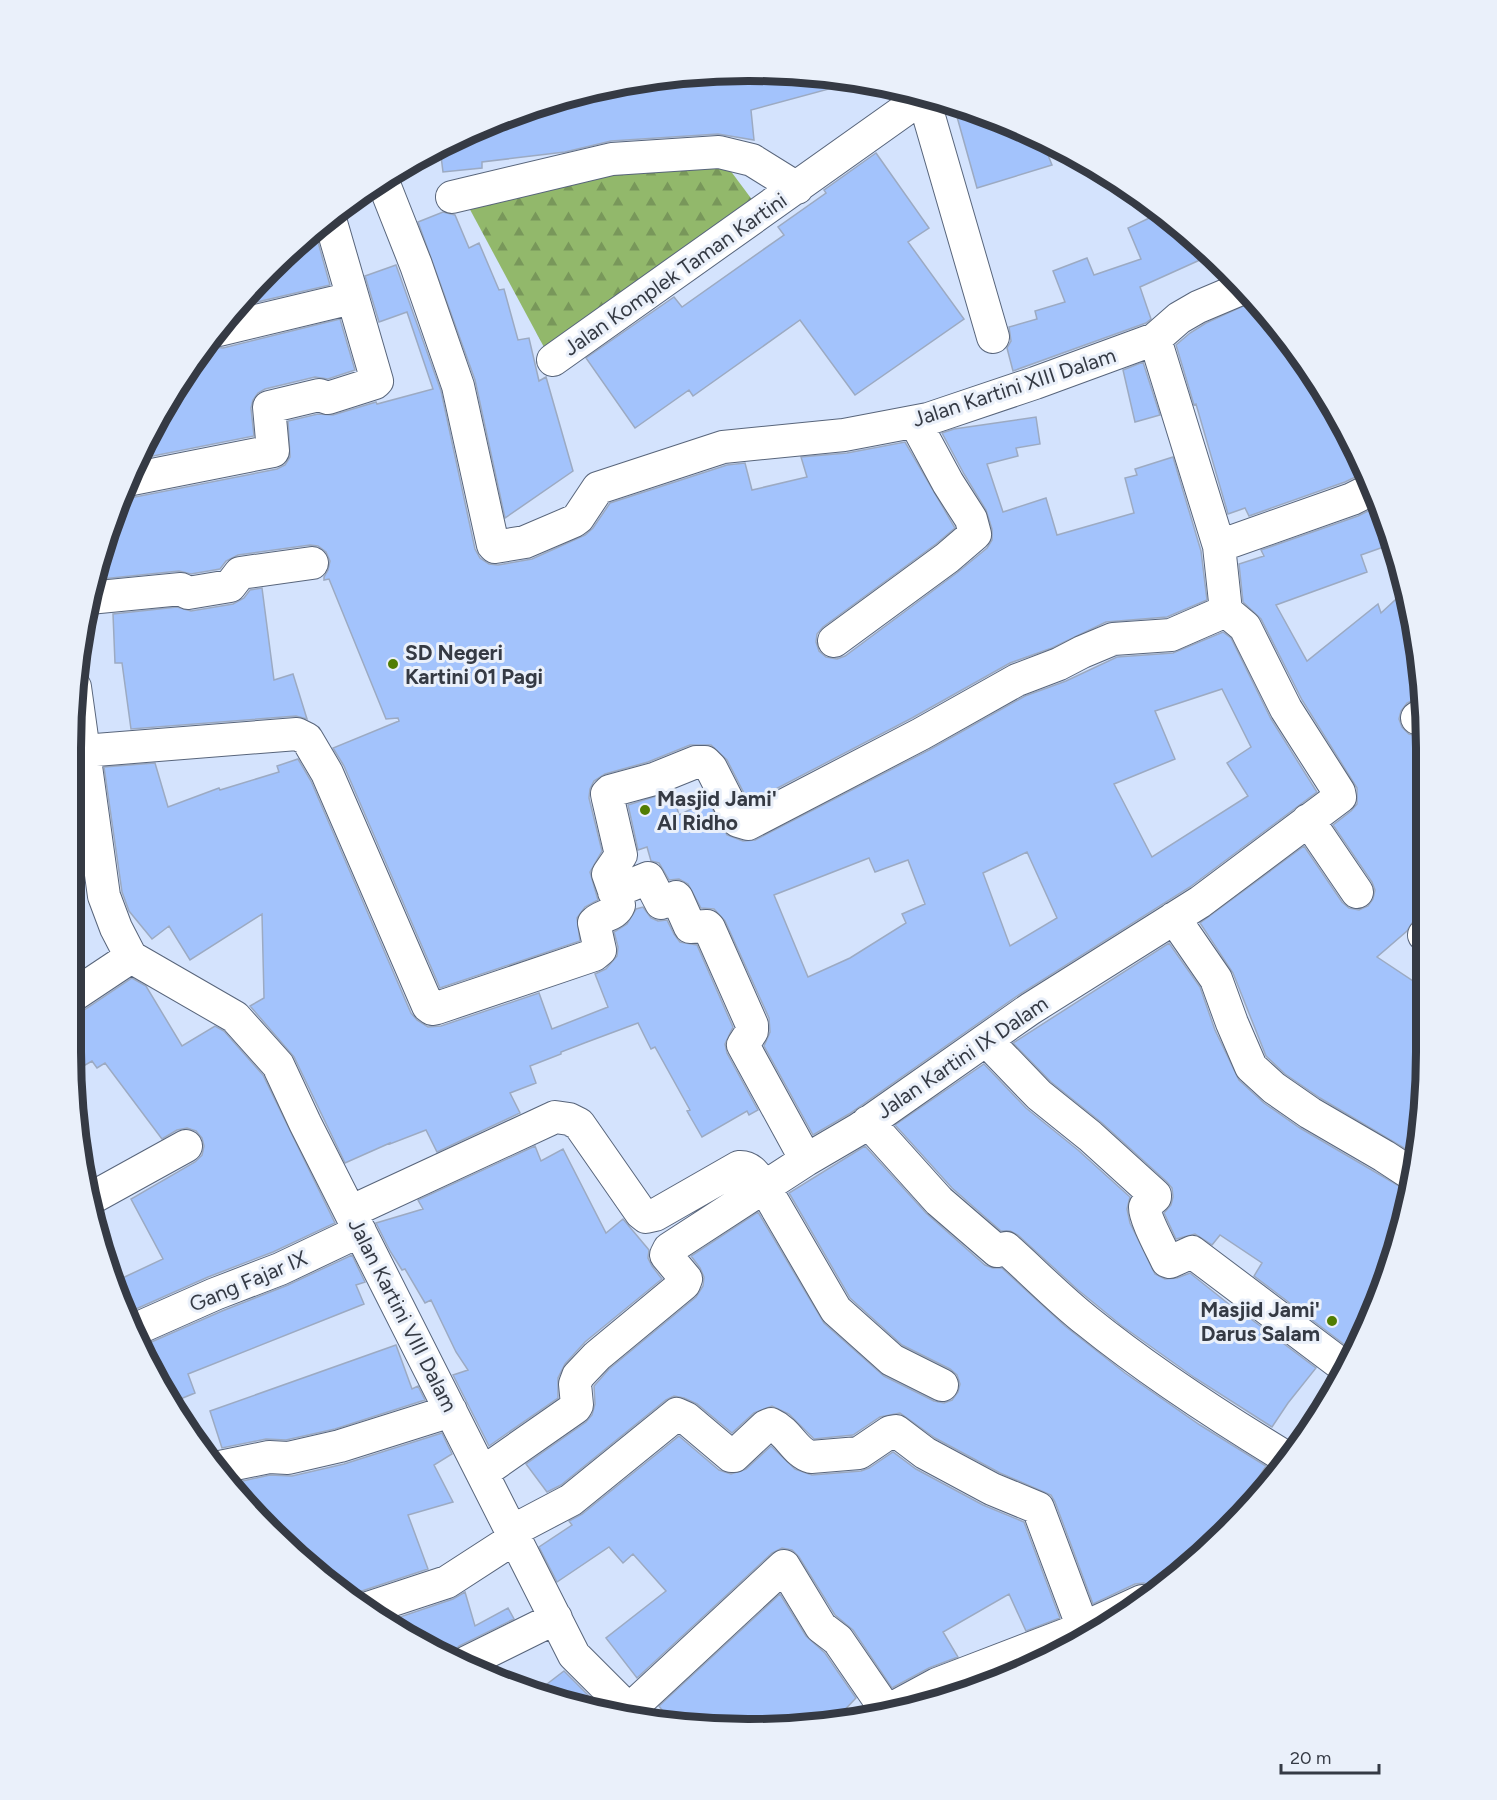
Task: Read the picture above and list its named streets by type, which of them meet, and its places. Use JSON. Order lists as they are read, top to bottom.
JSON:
{
  "streets": {
    "street": [
      "Jalan Komplek Taman Kartini",
      "Jalan Kartini XIII Dalam",
      "Jalan Kartini IX Dalam",
      "Gang Fajar IX",
      "Jalan Kartini VIII Dalam"
    ]
  },
  "crossings": [
    ["Jalan Kartini IX Dalam", "Gang Fajar IX"],
    ["Jalan Kartini IX Dalam", "Jalan Kartini VIII Dalam"],
    ["Gang Fajar IX", "Jalan Kartini VIII Dalam"]
  ],
  "places": ["SD Negeri Kartini 01 Pagi", "Masjid Jami' Al Ridho", "Masjid Jami' Darus Salam"],
  "scale_bar": "20 m"
}
